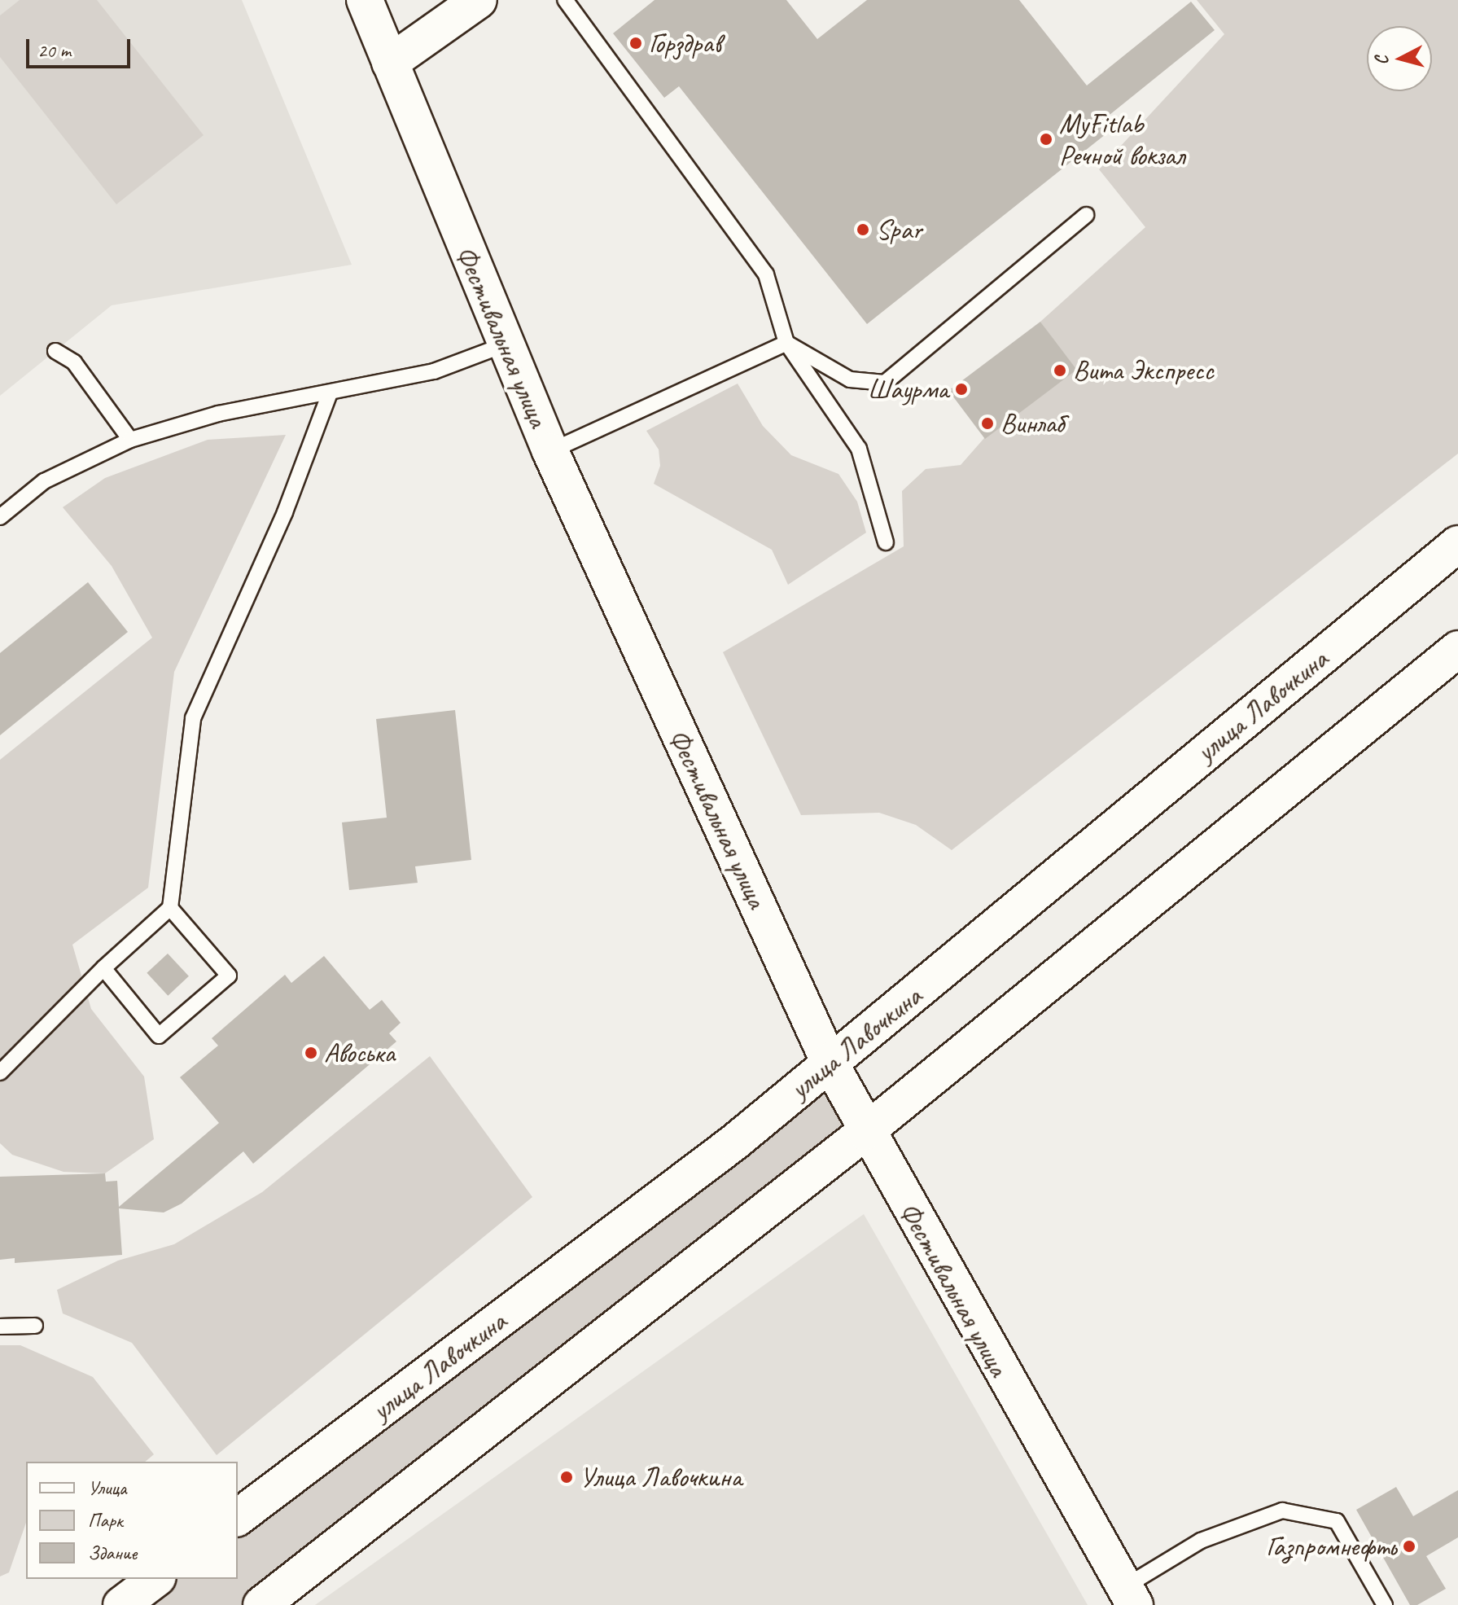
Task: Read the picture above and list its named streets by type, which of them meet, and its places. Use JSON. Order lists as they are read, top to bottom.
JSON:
{
  "streets": {
    "main road": ["Фестивальная улица", "улица Лавочкина"]
  },
  "crossings": [
    ["Фестивальная улица", "улица Лавочкина"]
  ],
  "places": [
    "Горздрав",
    "MyFitlab Речной вокзал",
    "Spar",
    "Вита Экспресс",
    "Шаурма",
    "Винлаб",
    "Авоська",
    "Улица Лавочкина",
    "Газпромнефть"
  ],
  "legend": ["Улица", "Парк", "Здание"],
  "scale_bar": "20 m",
  "north": "left"
}
